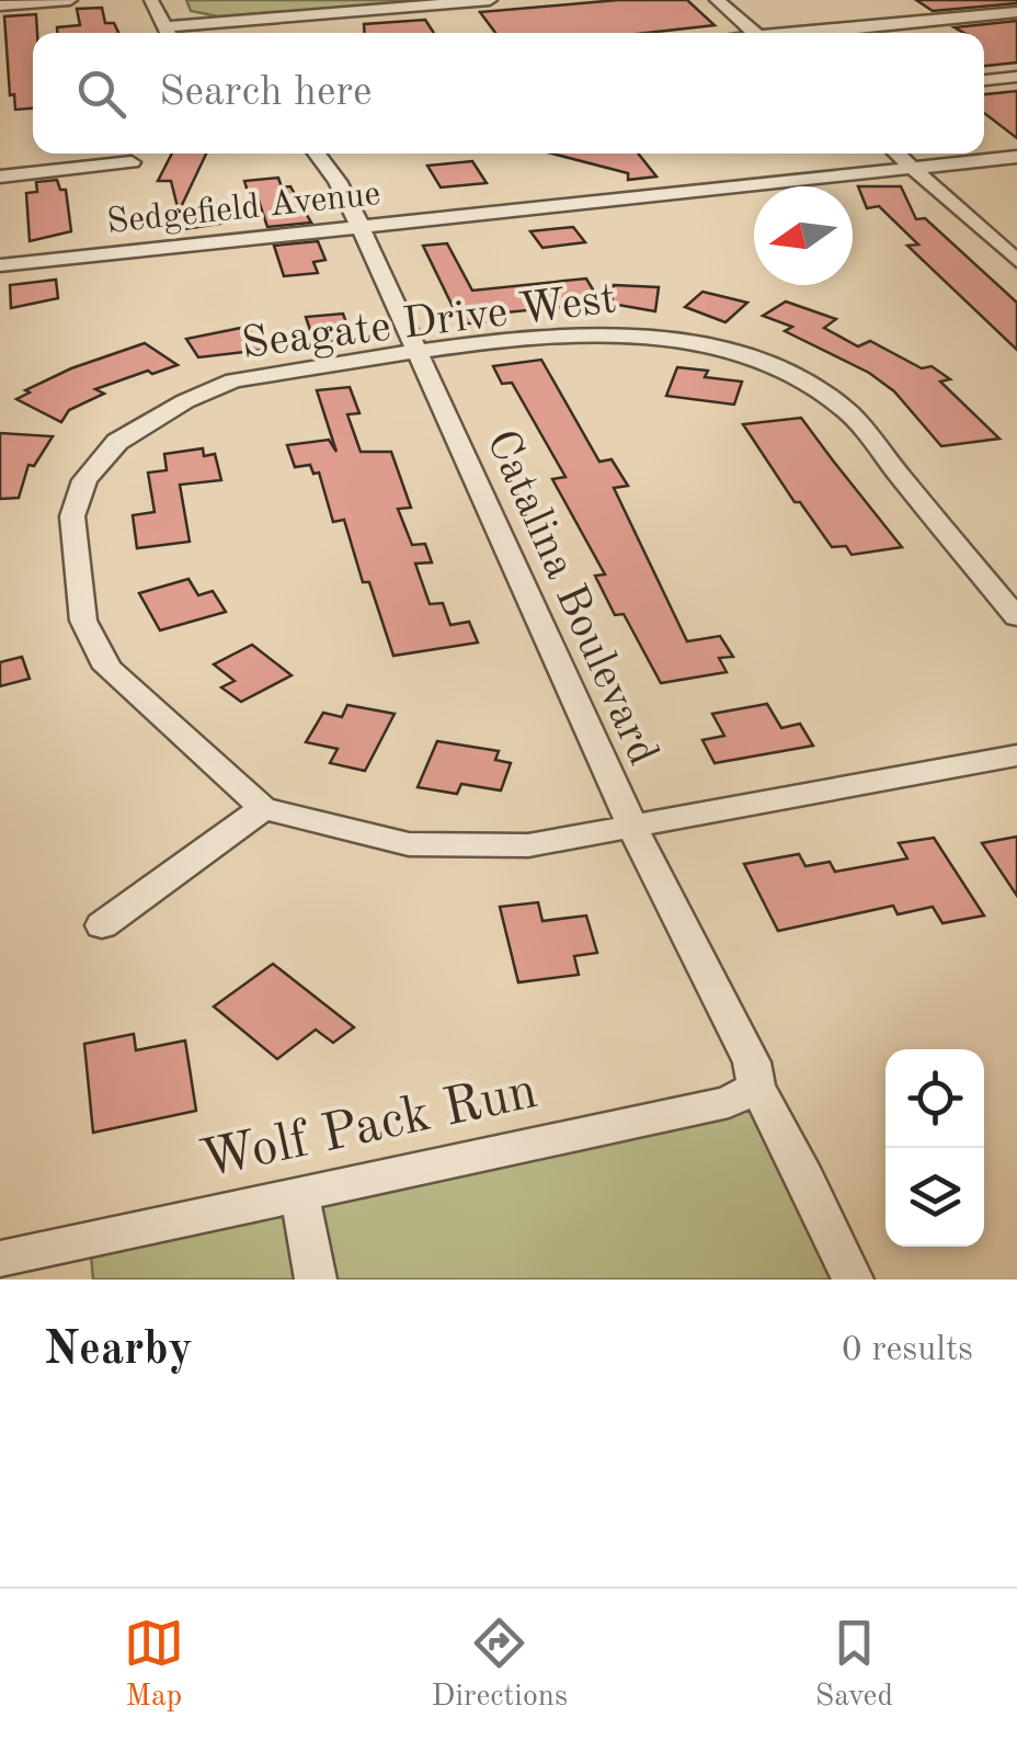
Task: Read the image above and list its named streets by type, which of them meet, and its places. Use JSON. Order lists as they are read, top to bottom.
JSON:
{
  "streets": {
    "street": [
      "Sedgefield Avenue",
      "Seagate Drive West",
      "Catalina Boulevard",
      "Wolf Pack Run"
    ]
  },
  "crossings": [
    ["Sedgefield Avenue", "Catalina Boulevard"],
    ["Seagate Drive West", "Catalina Boulevard"],
    ["Catalina Boulevard", "Wolf Pack Run"]
  ],
  "north": "left",
  "page": {
    "search": "Search here",
    "heading": ["Nearby", "0 results"],
    "nav": ["Map", "Directions", "Saved"]
  }
}
